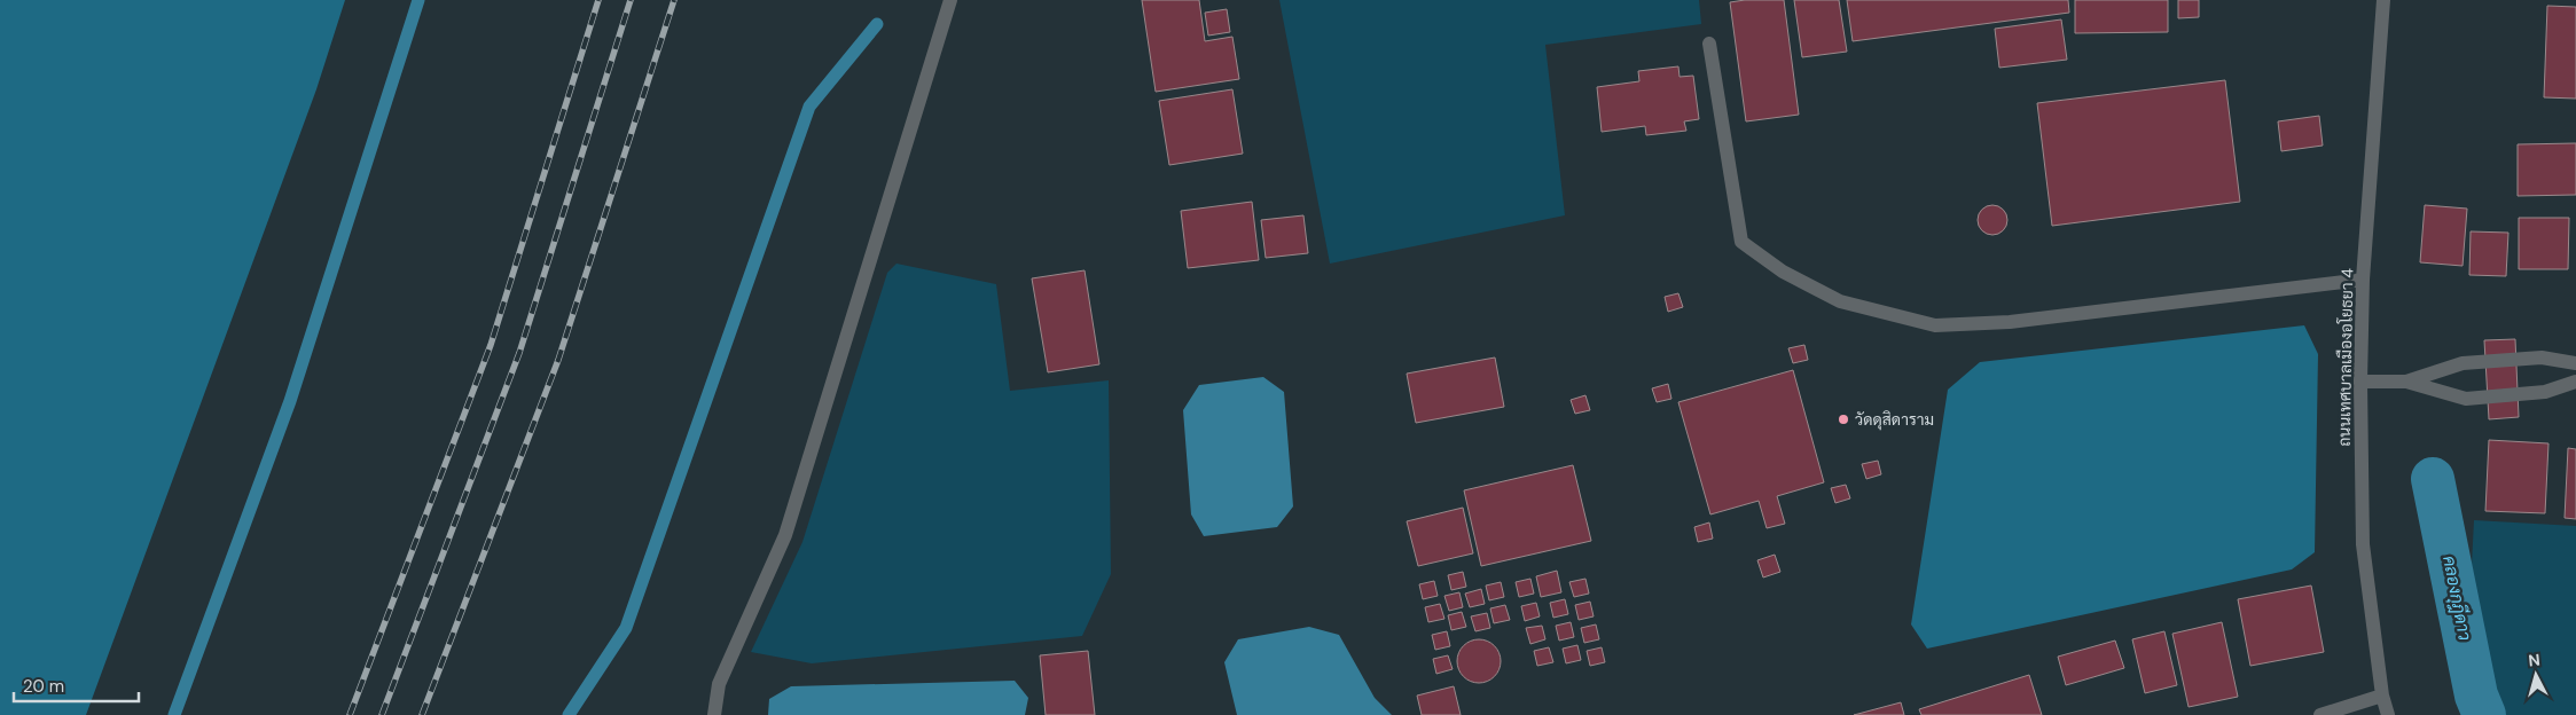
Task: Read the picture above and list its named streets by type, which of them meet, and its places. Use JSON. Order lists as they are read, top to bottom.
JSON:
{
  "streets": {
    "street": ["ถนนเทศบาลเมืองอโยธยา 4"]
  },
  "water": ["คลองกุฎีดาว"],
  "places": ["วัดดุสิดาราม"],
  "scale_bar": "20 m",
  "north": "top"
}
